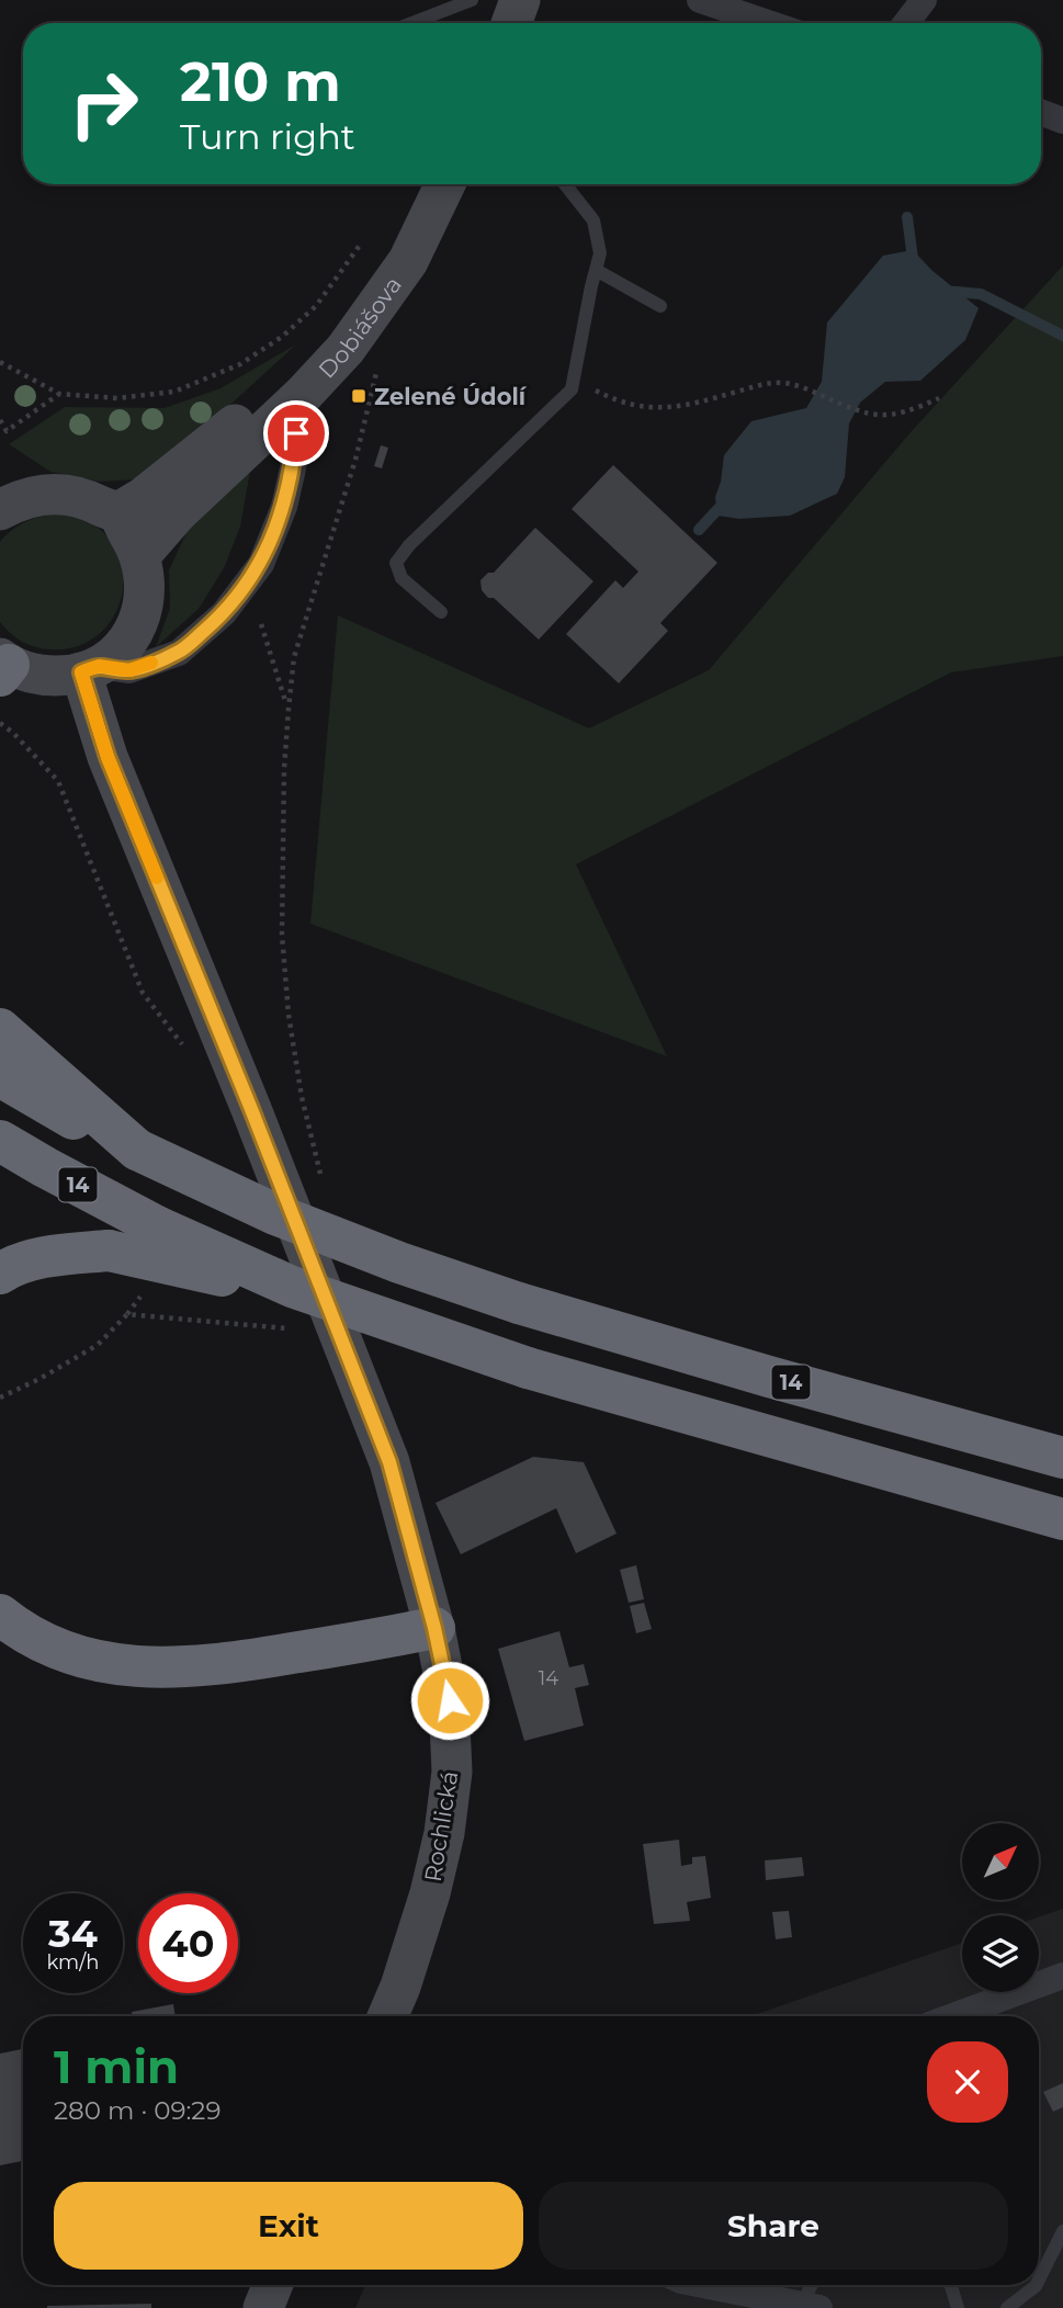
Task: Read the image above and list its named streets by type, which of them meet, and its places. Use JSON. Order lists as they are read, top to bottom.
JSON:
{
  "streets": {
    "highway": ["14"],
    "street": ["Dobiášova", "Rochlická"]
  },
  "places": {
    "transit": ["Zelené Údolí"]
  },
  "house_numbers": ["14"],
  "north": "top right",
  "page": {
    "turn": ["210 m", "Turn right"],
    "speed": "34 km/h",
    "limit": "40",
    "heading": ["1 min", "280 m · 09:29"],
    "buttons": ["Exit", "Share"]
  }
}
